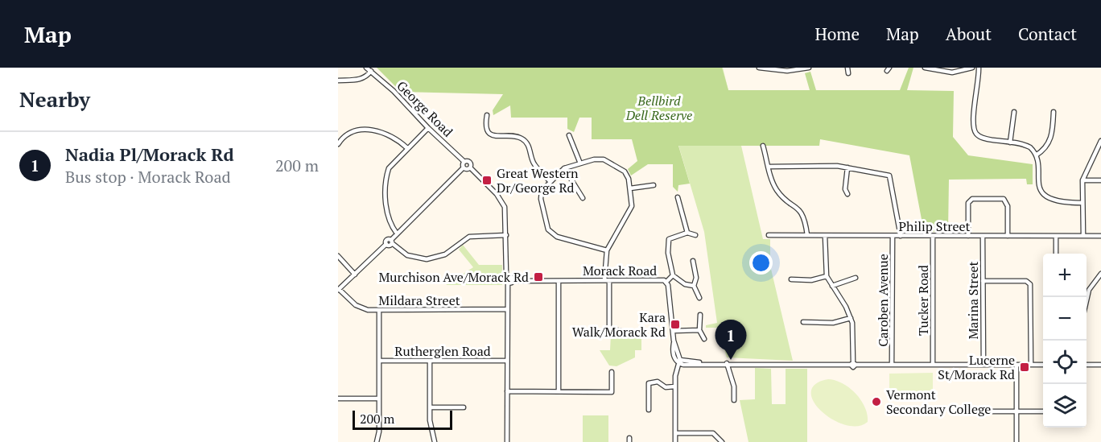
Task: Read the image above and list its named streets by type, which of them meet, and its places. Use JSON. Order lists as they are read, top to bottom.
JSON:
{
  "streets": {
    "street": [
      "George Road",
      "Philip Street",
      "Morack Road",
      "Mildara Street",
      "Caroben Avenue",
      "Tucker Road",
      "Marina Street",
      "Rutherglen Road"
    ]
  },
  "crossings": [
    ["Philip Street", "Caroben Avenue"],
    ["Philip Street", "Tucker Road"],
    ["Philip Street", "Marina Street"]
  ],
  "parks": ["Bellbird Dell Reserve"],
  "places": {
    "transit": [
      "Great Western Dr/George Rd",
      "Murchison Ave/Morack Rd",
      "Kara Walk/Morack Rd",
      "Lucerne St/Morack Rd"
    ],
    "other": ["Vermont Secondary College"]
  },
  "scale_bar": "200 m",
  "page": {
    "header": "Map",
    "nav": [
      "Home",
      "Map",
      "About",
      "Contact"
    ],
    "heading": "Nearby",
    "list": [
      {
        "mark": "1",
        "name": "Nadia Pl/Morack Rd",
        "note": "Bus stop · Morack Road",
        "value": "200 m"
      }
    ],
    "map_buttons": ["+", "−"],
    "pins": "1",
    "scale": "200 m"
  }
}
